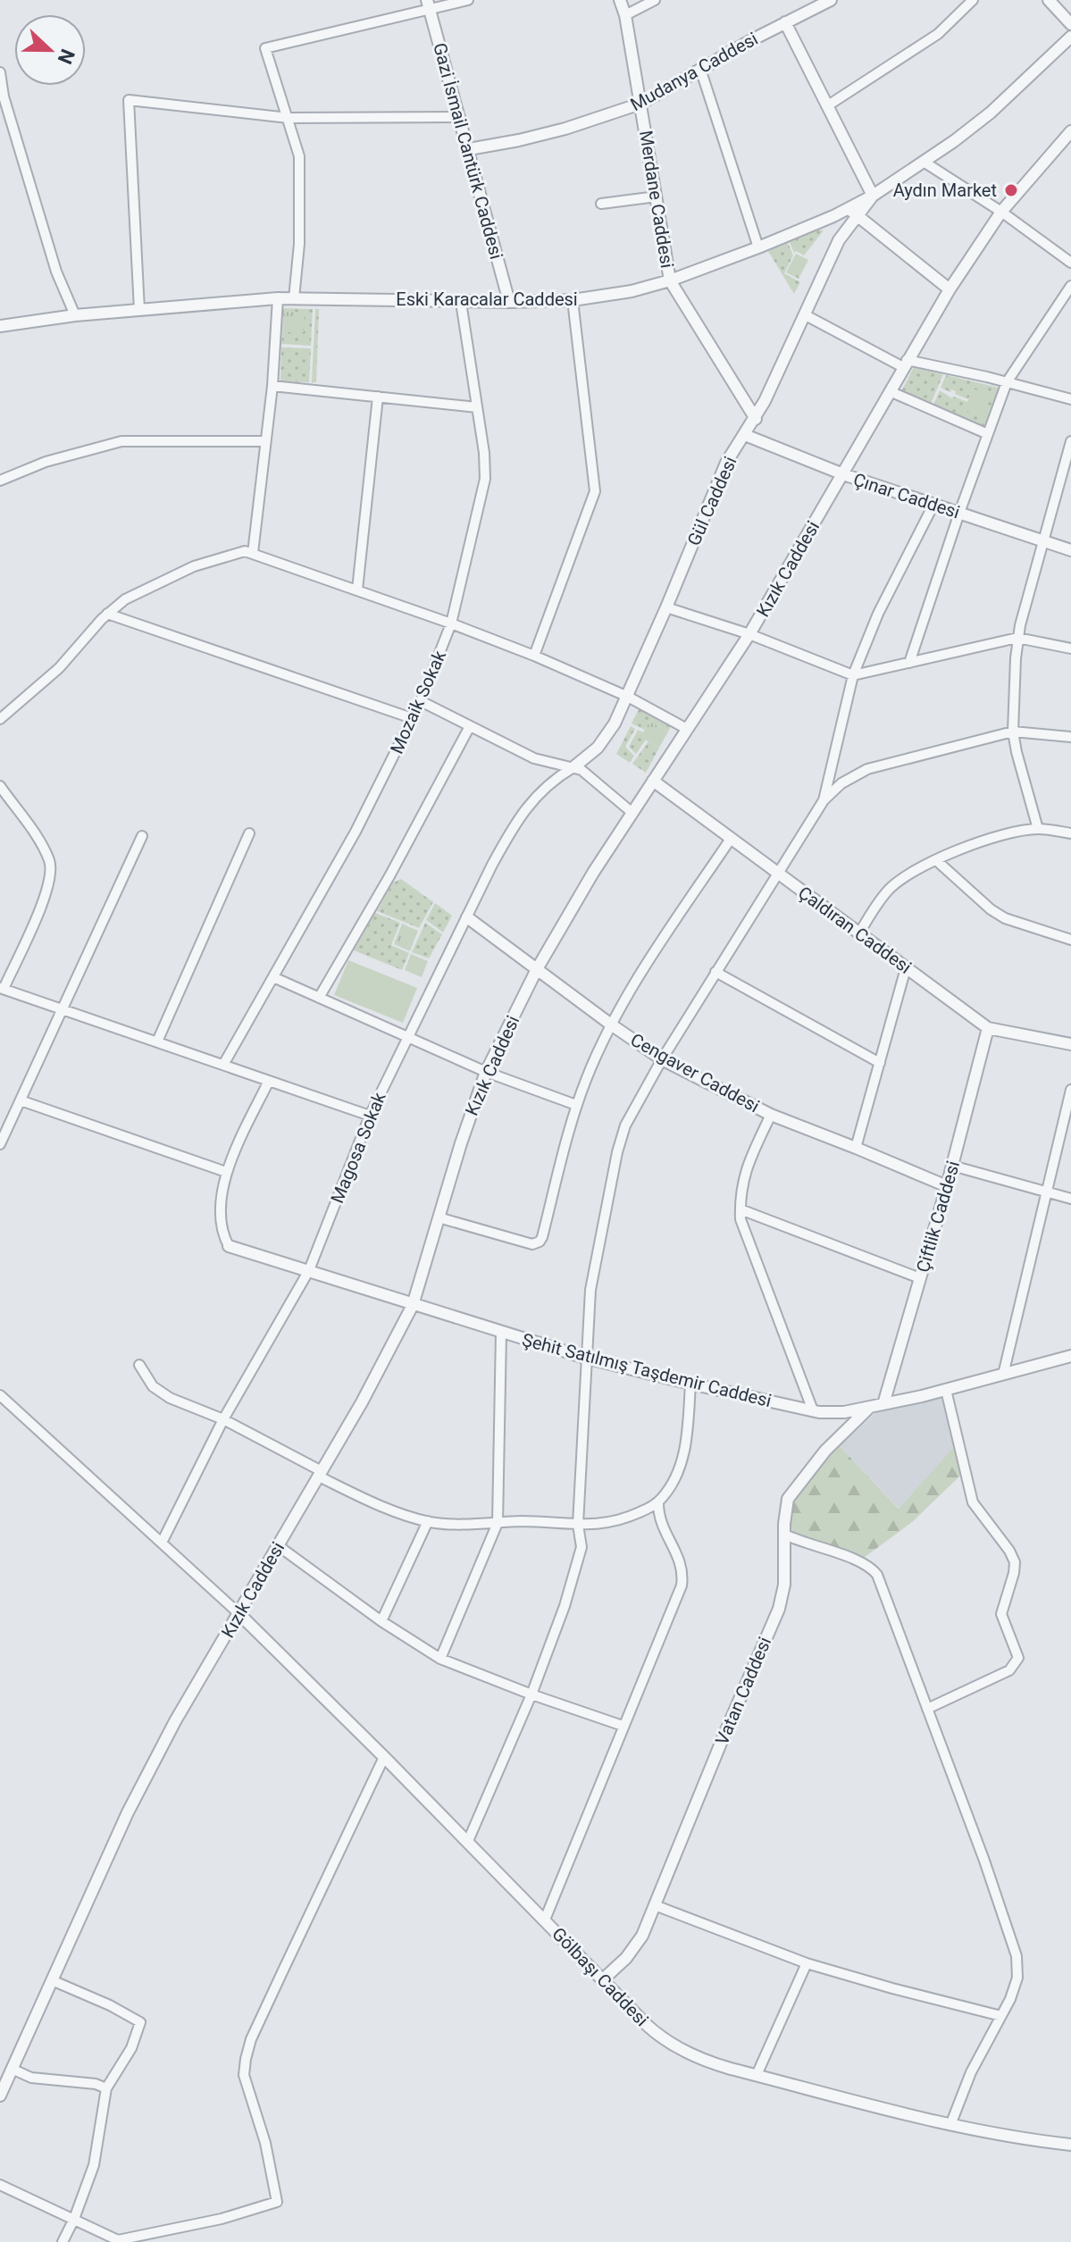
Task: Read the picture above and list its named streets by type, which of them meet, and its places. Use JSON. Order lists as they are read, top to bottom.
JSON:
{
  "streets": {
    "street": [
      "Mudanya Caddesi",
      "Gazi İsmail Cantürk Caddesi",
      "Merdane Caddesi",
      "Eski Karacalar Caddesi",
      "Çınar Caddesi",
      "Gül Caddesi",
      "Kızık Caddesi",
      "Mozaik Sokak",
      "Çaldıran Caddesi",
      "Cengaver Caddesi",
      "Magosa Sokak",
      "Çiftlik Caddesi",
      "Şehit Satılmış Taşdemir Caddesi",
      "Vatan Caddesi",
      "Gölbaşı Caddesi"
    ]
  },
  "crossings": [
    ["Mudanya Caddesi", "Gazi İsmail Cantürk Caddesi"],
    ["Mudanya Caddesi", "Merdane Caddesi"],
    ["Gazi İsmail Cantürk Caddesi", "Eski Karacalar Caddesi"],
    ["Merdane Caddesi", "Eski Karacalar Caddesi"],
    ["Merdane Caddesi", "Gül Caddesi"],
    ["Eski Karacalar Caddesi", "Gül Caddesi"],
    ["Eski Karacalar Caddesi", "Mozaik Sokak"],
    ["Çınar Caddesi", "Gül Caddesi"],
    ["Çınar Caddesi", "Kızık Caddesi"],
    ["Gül Caddesi", "Magosa Sokak"],
    ["Kızık Caddesi", "Çaldıran Caddesi"],
    ["Kızık Caddesi", "Cengaver Caddesi"],
    ["Kızık Caddesi", "Şehit Satılmış Taşdemir Caddesi"],
    ["Kızık Caddesi", "Gölbaşı Caddesi"],
    ["Çaldıran Caddesi", "Çiftlik Caddesi"],
    ["Cengaver Caddesi", "Magosa Sokak"],
    ["Cengaver Caddesi", "Çiftlik Caddesi"],
    ["Magosa Sokak", "Şehit Satılmış Taşdemir Caddesi"],
    ["Çiftlik Caddesi", "Şehit Satılmış Taşdemir Caddesi"],
    ["Şehit Satılmış Taşdemir Caddesi", "Vatan Caddesi"],
    ["Vatan Caddesi", "Gölbaşı Caddesi"]
  ],
  "places": ["Aydın Market"],
  "north": "right"
}
